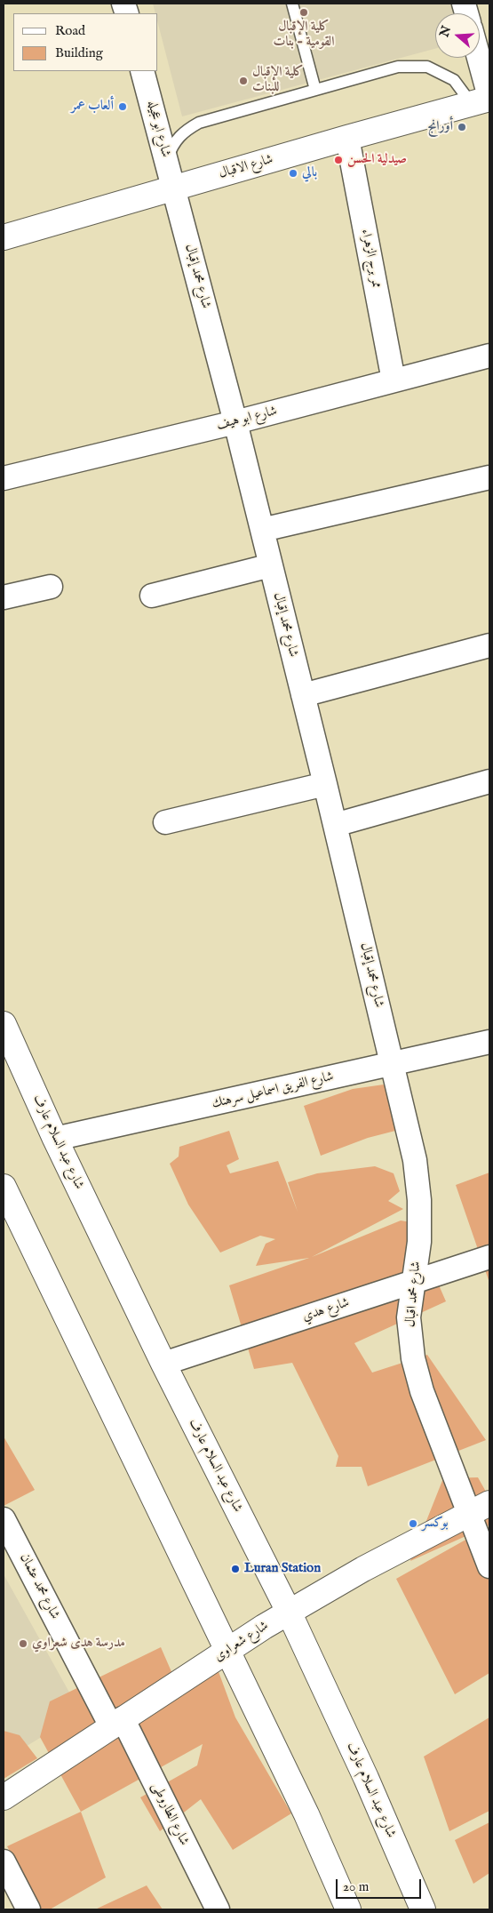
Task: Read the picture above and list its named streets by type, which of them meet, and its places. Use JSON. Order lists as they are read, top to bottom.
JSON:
{
  "streets": {
    "street": [
      "شارع ابو عجيله",
      "شارع الاقبال",
      "ممر برج الزهراء",
      "شارع محمد إقبال",
      "شارع ابو هيف",
      "شارع الفريق اسماعيل سرهنك",
      "شارع عبد السلام عارف",
      "شارع محمد اقبال",
      "شارع هدي",
      "شارع محمد عثمان",
      "شارع شعراوى",
      "شارع الطاروطى"
    ]
  },
  "crossings": [
    ["شارع ابو عجيله", "شارع الاقبال"],
    ["شارع ابو عجيله", "شارع محمد إقبال"],
    ["شارع الاقبال", "ممر برج الزهراء"],
    ["شارع الاقبال", "شارع محمد إقبال"],
    ["ممر برج الزهراء", "شارع ابو هيف"],
    ["شارع محمد إقبال", "شارع ابو هيف"],
    ["شارع محمد إقبال", "شارع الفريق اسماعيل سرهنك"],
    ["شارع محمد إقبال", "شارع محمد اقبال"],
    ["شارع الفريق اسماعيل سرهنك", "شارع عبد السلام عارف"],
    ["شارع الفريق اسماعيل سرهنك", "شارع محمد اقبال"],
    ["شارع عبد السلام عارف", "شارع هدي"],
    ["شارع عبد السلام عارف", "شارع شعراوى"],
    ["شارع محمد اقبال", "شارع هدي"],
    ["شارع محمد اقبال", "شارع شعراوى"],
    ["شارع محمد عثمان", "شارع شعراوى"],
    ["شارع محمد عثمان", "شارع الطاروطى"],
    ["شارع شعراوى", "شارع الطاروطى"]
  ],
  "places": [
    "كلية الإقبال القومية - بنات",
    "كلية الإقبال للبنات",
    "ألعاب عمر",
    "أورانج",
    "صيدلية الحسن",
    "بالي",
    "بوكسر",
    "Luran Station",
    "مدرسة هدى شعراوي"
  ],
  "legend": ["Road", "Building"],
  "scale_bar": "20 m",
  "north": "left"
}
